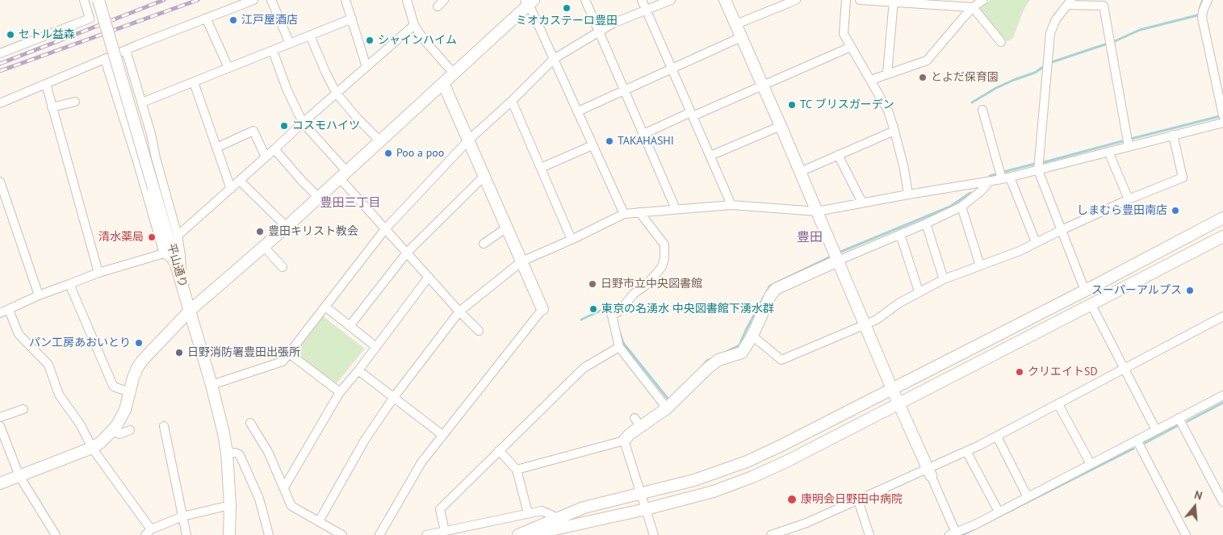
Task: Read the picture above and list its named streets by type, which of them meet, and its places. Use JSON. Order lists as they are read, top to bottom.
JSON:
{
  "streets": {
    "street": ["平山通り"]
  },
  "districts": ["豊田三丁目", "豊田"],
  "places": [
    "ミオカステーロ豊田",
    "江戸屋酒店",
    "セトル益森",
    "シャインハイム",
    "とよだ保育園",
    "TC ブリスガーデン",
    "コスモハイツ",
    "TAKAHASHI",
    "Poo a poo",
    "しまむら豊田南店",
    "豊田キリスト教会",
    "清水薬局",
    "日野市立中央図書館",
    "スーパーアルプス",
    "東京の名湧水 中央図書館下湧水群",
    "パン工房あおいとり",
    "日野消防署豊田出張所",
    "クリエイトSD",
    "康明会日野田中病院"
  ],
  "north": "top"
}
